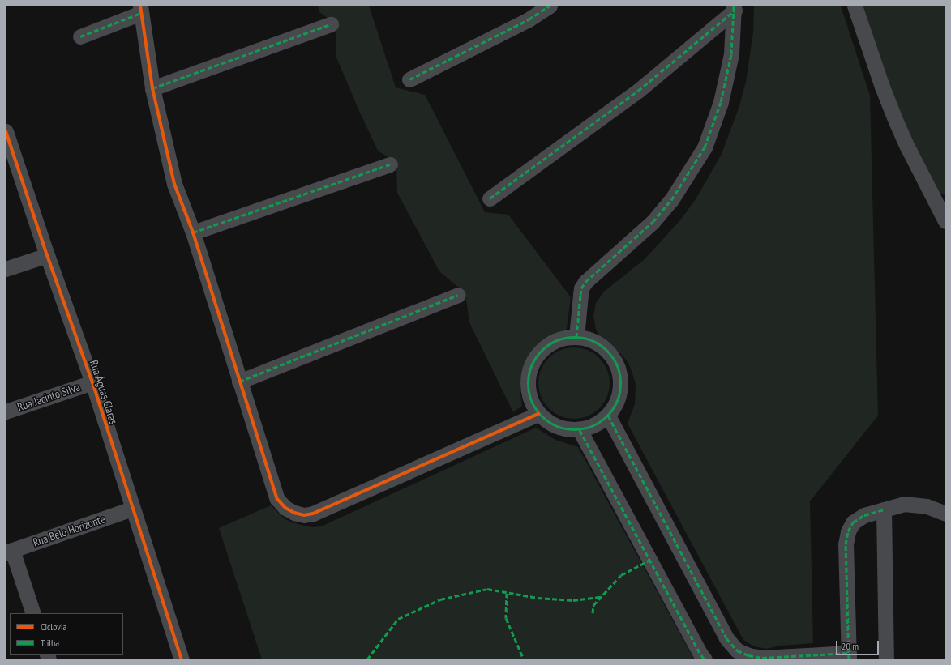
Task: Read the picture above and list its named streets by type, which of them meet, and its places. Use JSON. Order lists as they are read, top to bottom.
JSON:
{
  "streets": {
    "street": ["Rua Águas Claras", "Rua Jacinto Silva", "Rua Belo Horizonte"]
  },
  "crossings": [
    ["Rua Águas Claras", "Rua Jacinto Silva"],
    ["Rua Águas Claras", "Rua Belo Horizonte"]
  ],
  "legend": ["Ciclovia", "Trilha"],
  "scale_bar": "20 m"
}
